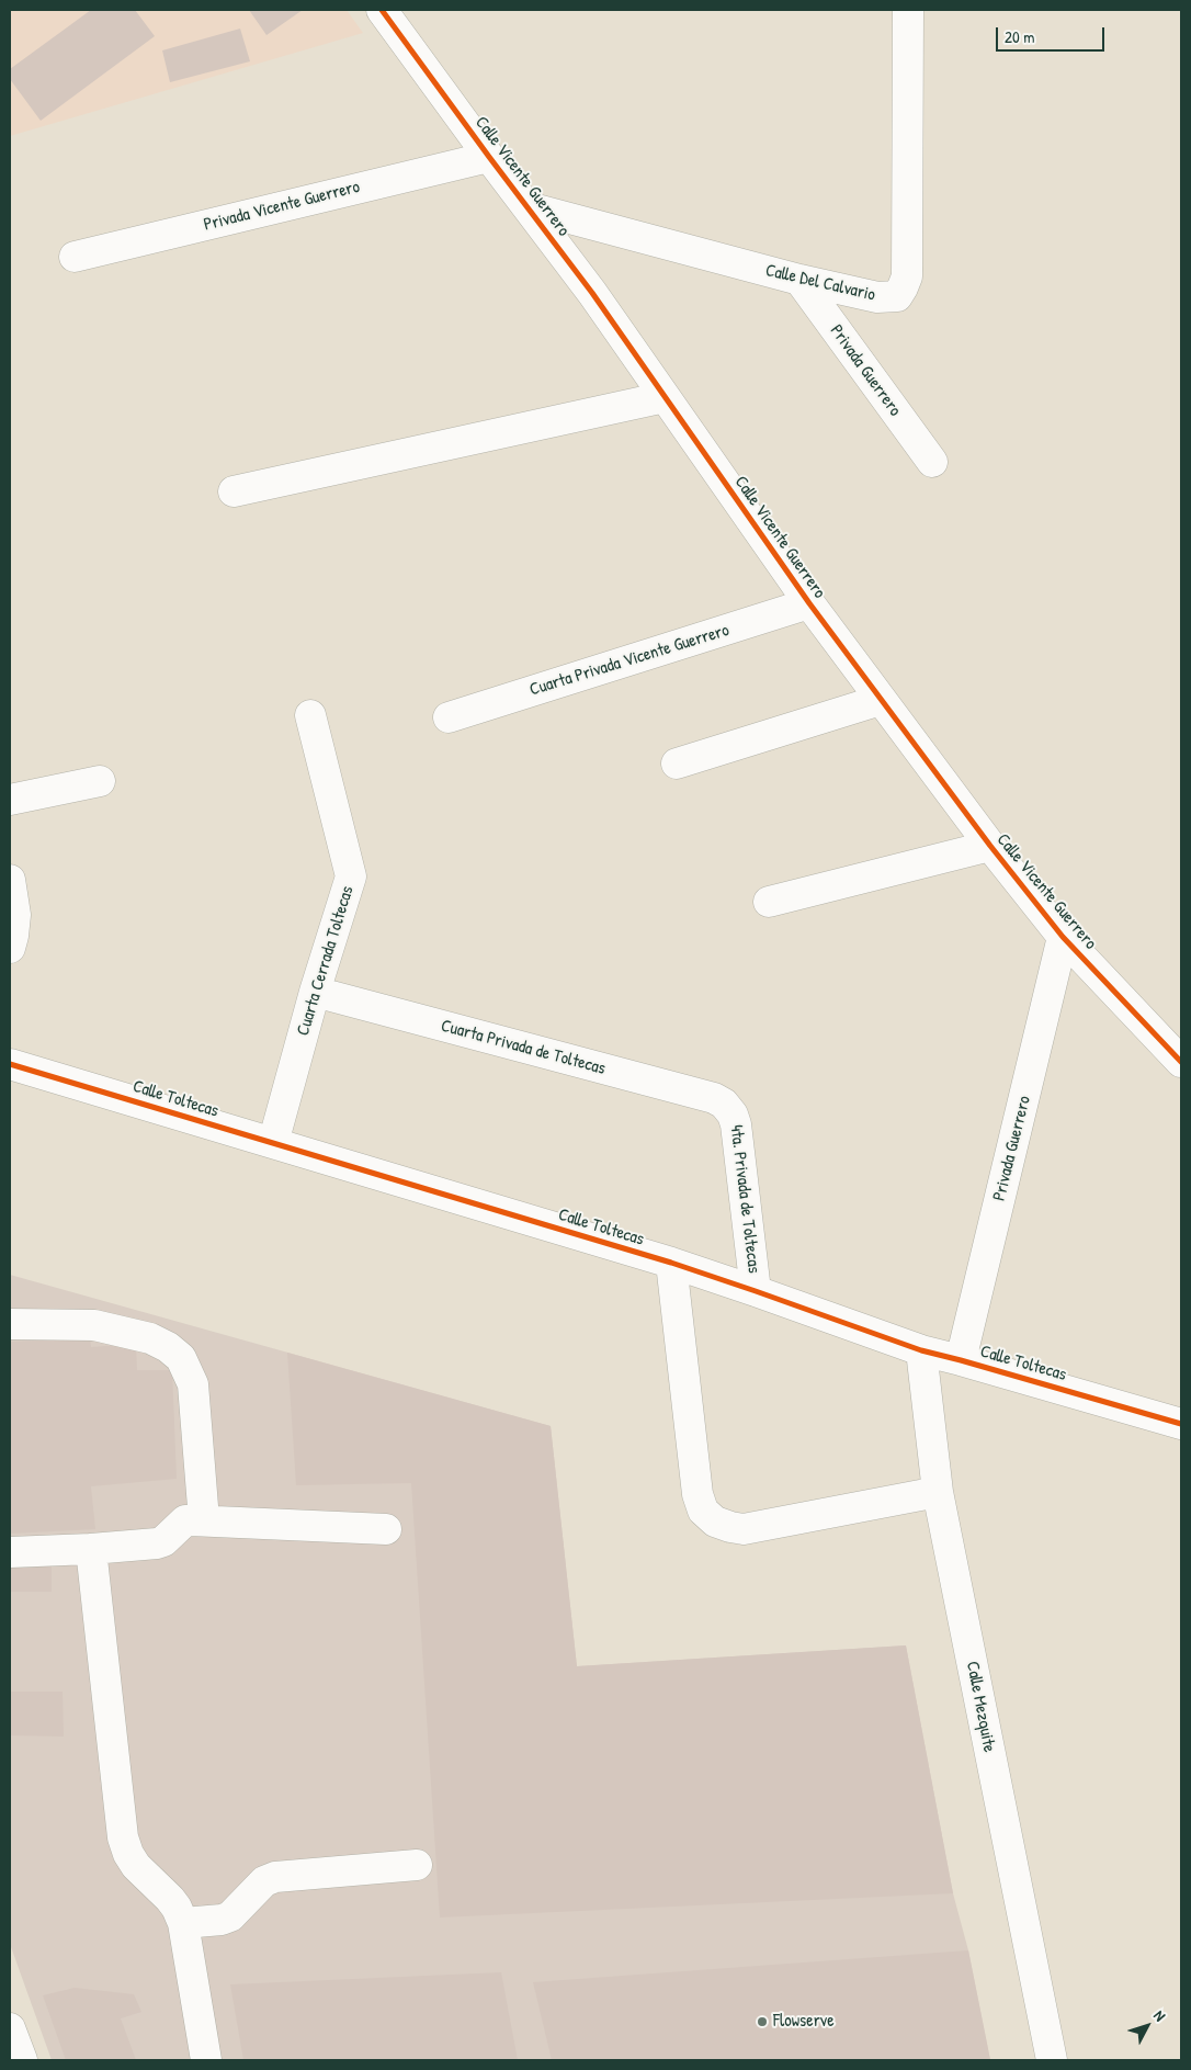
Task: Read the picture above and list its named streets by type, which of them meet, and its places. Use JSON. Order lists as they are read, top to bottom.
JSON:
{
  "streets": {
    "street": [
      "Calle Vicente Guerrero",
      "Privada Vicente Guerrero",
      "Calle Del Calvario",
      "Privada Guerrero",
      "Cuarta Privada Vicente Guerrero",
      "Cuarta Cerrada Toltecas",
      "Cuarta Privada de Toltecas",
      "Calle Toltecas",
      "4ta. Privada de Toltecas",
      "Calle Mezquite"
    ]
  },
  "crossings": [
    ["Calle Vicente Guerrero", "Privada Vicente Guerrero"],
    ["Calle Vicente Guerrero", "Calle Del Calvario"],
    ["Calle Vicente Guerrero", "Privada Guerrero"],
    ["Calle Vicente Guerrero", "Cuarta Privada Vicente Guerrero"],
    ["Calle Del Calvario", "Privada Guerrero"],
    ["Privada Guerrero", "Calle Toltecas"],
    ["Cuarta Cerrada Toltecas", "Cuarta Privada de Toltecas"],
    ["Cuarta Cerrada Toltecas", "Calle Toltecas"],
    ["Cuarta Privada de Toltecas", "4ta. Privada de Toltecas"],
    ["Calle Toltecas", "4ta. Privada de Toltecas"],
    ["Calle Toltecas", "Calle Mezquite"]
  ],
  "places": ["Flowserve"],
  "scale_bar": "20 m",
  "north": "top right"
}
